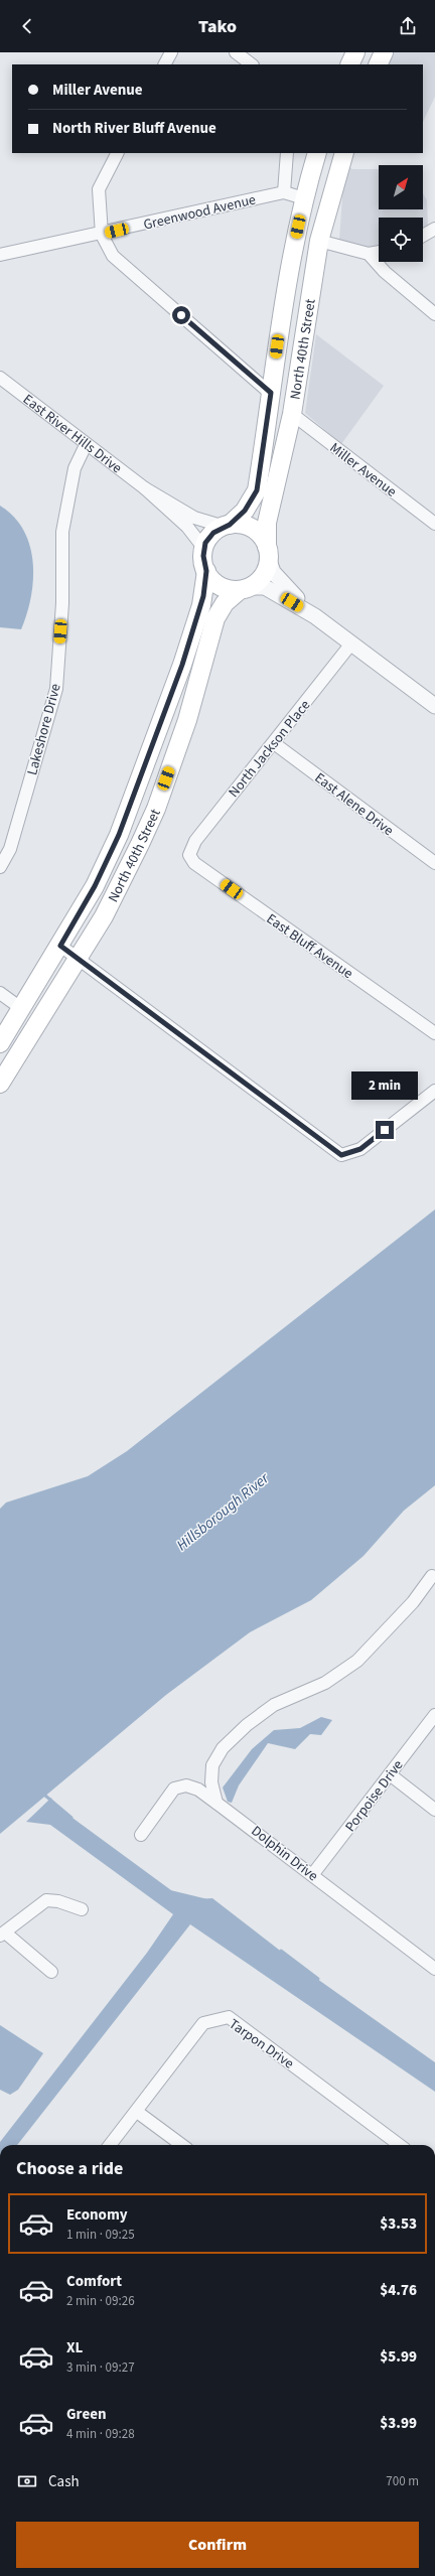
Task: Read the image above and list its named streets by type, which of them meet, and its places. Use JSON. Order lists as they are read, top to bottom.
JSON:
{
  "streets": {
    "main road": ["North 40th Street"],
    "street": [
      "Greenwood Avenue",
      "East River Hills Drive",
      "Miller Avenue",
      "Lakeshore Drive",
      "North Jackson Place",
      "East Alene Drive",
      "East Bluff Avenue",
      "Porpoise Drive",
      "Dolphin Drive",
      "Tarpon Drive"
    ]
  },
  "crossings": [
    ["Greenwood Avenue", "North 40th Street"],
    ["North 40th Street", "East River Hills Drive"],
    ["North 40th Street", "Miller Avenue"],
    ["East River Hills Drive", "Lakeshore Drive"],
    ["North Jackson Place", "East Alene Drive"],
    ["North Jackson Place", "East Bluff Avenue"],
    ["Porpoise Drive", "Dolphin Drive"]
  ],
  "water": ["Hillsborough River"],
  "north": "top right",
  "page": {
    "header": "Tako",
    "banner": ["Miller Avenue", "North River Bluff Avenue"],
    "bubble": "2 min",
    "heading": "Choose a ride",
    "list": [
      {
        "name": "Economy",
        "note": "1 min · 09:25",
        "value": "$3.53"
      },
      {
        "name": "Comfort",
        "note": "2 min · 09:26",
        "value": "$4.76"
      },
      {
        "name": "XL",
        "note": "3 min · 09:27",
        "value": "$5.99"
      },
      {
        "name": "Green",
        "note": "4 min · 09:28",
        "value": "$3.99"
      }
    ],
    "pay": ["Cash", "700 m"],
    "buttons": "Confirm"
  }
}
